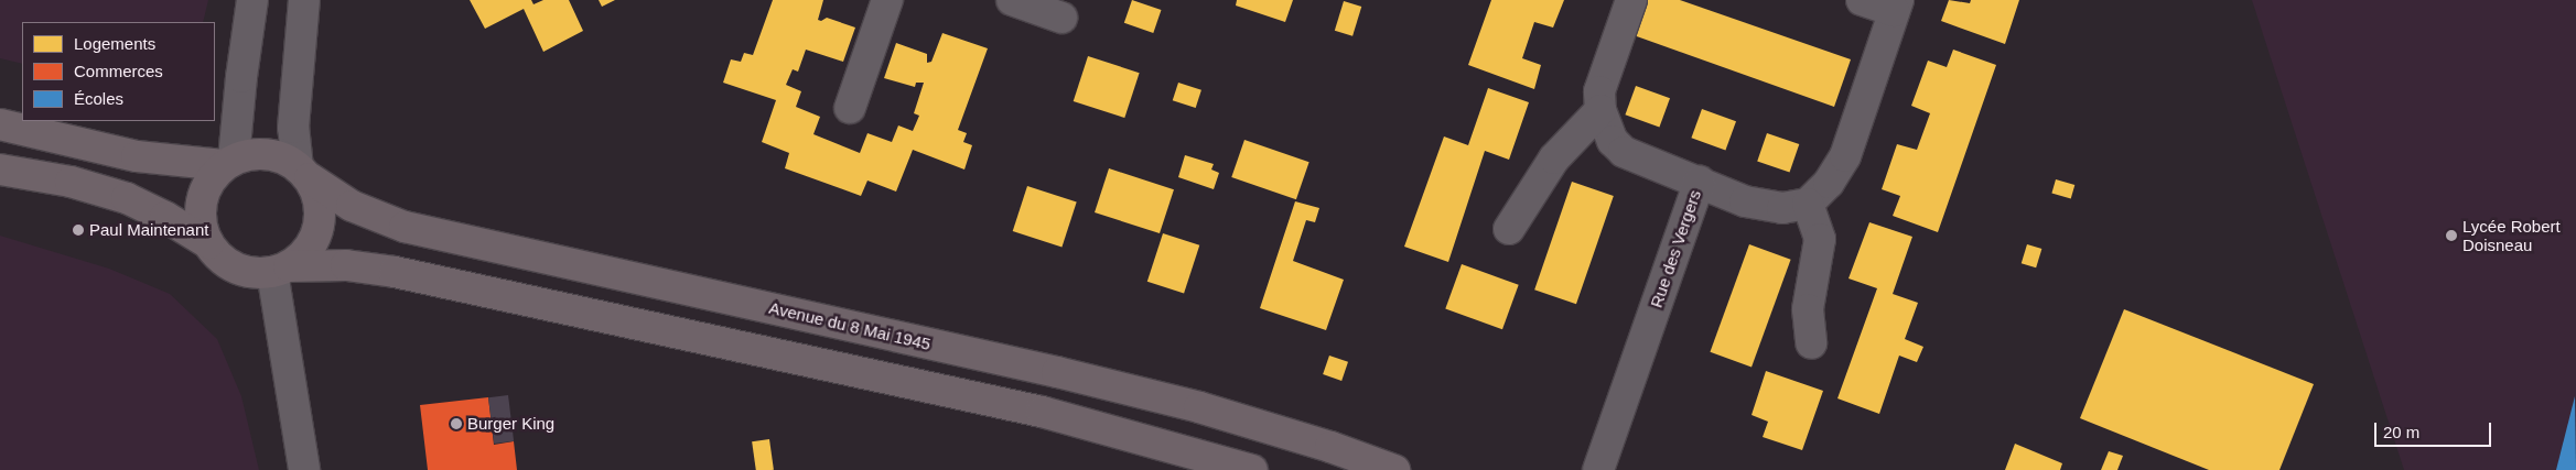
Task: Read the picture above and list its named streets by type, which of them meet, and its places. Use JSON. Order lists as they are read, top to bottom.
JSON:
{
  "streets": {
    "main road": ["Avenue du 8 Mai 1945"],
    "street": ["Rue des Vergers"]
  },
  "places": ["Paul Maintenant", "Lycée Robert Doisneau", "Burger King"],
  "legend": ["Logements", "Commerces", "Écoles"],
  "scale_bar": "20 m"
}
